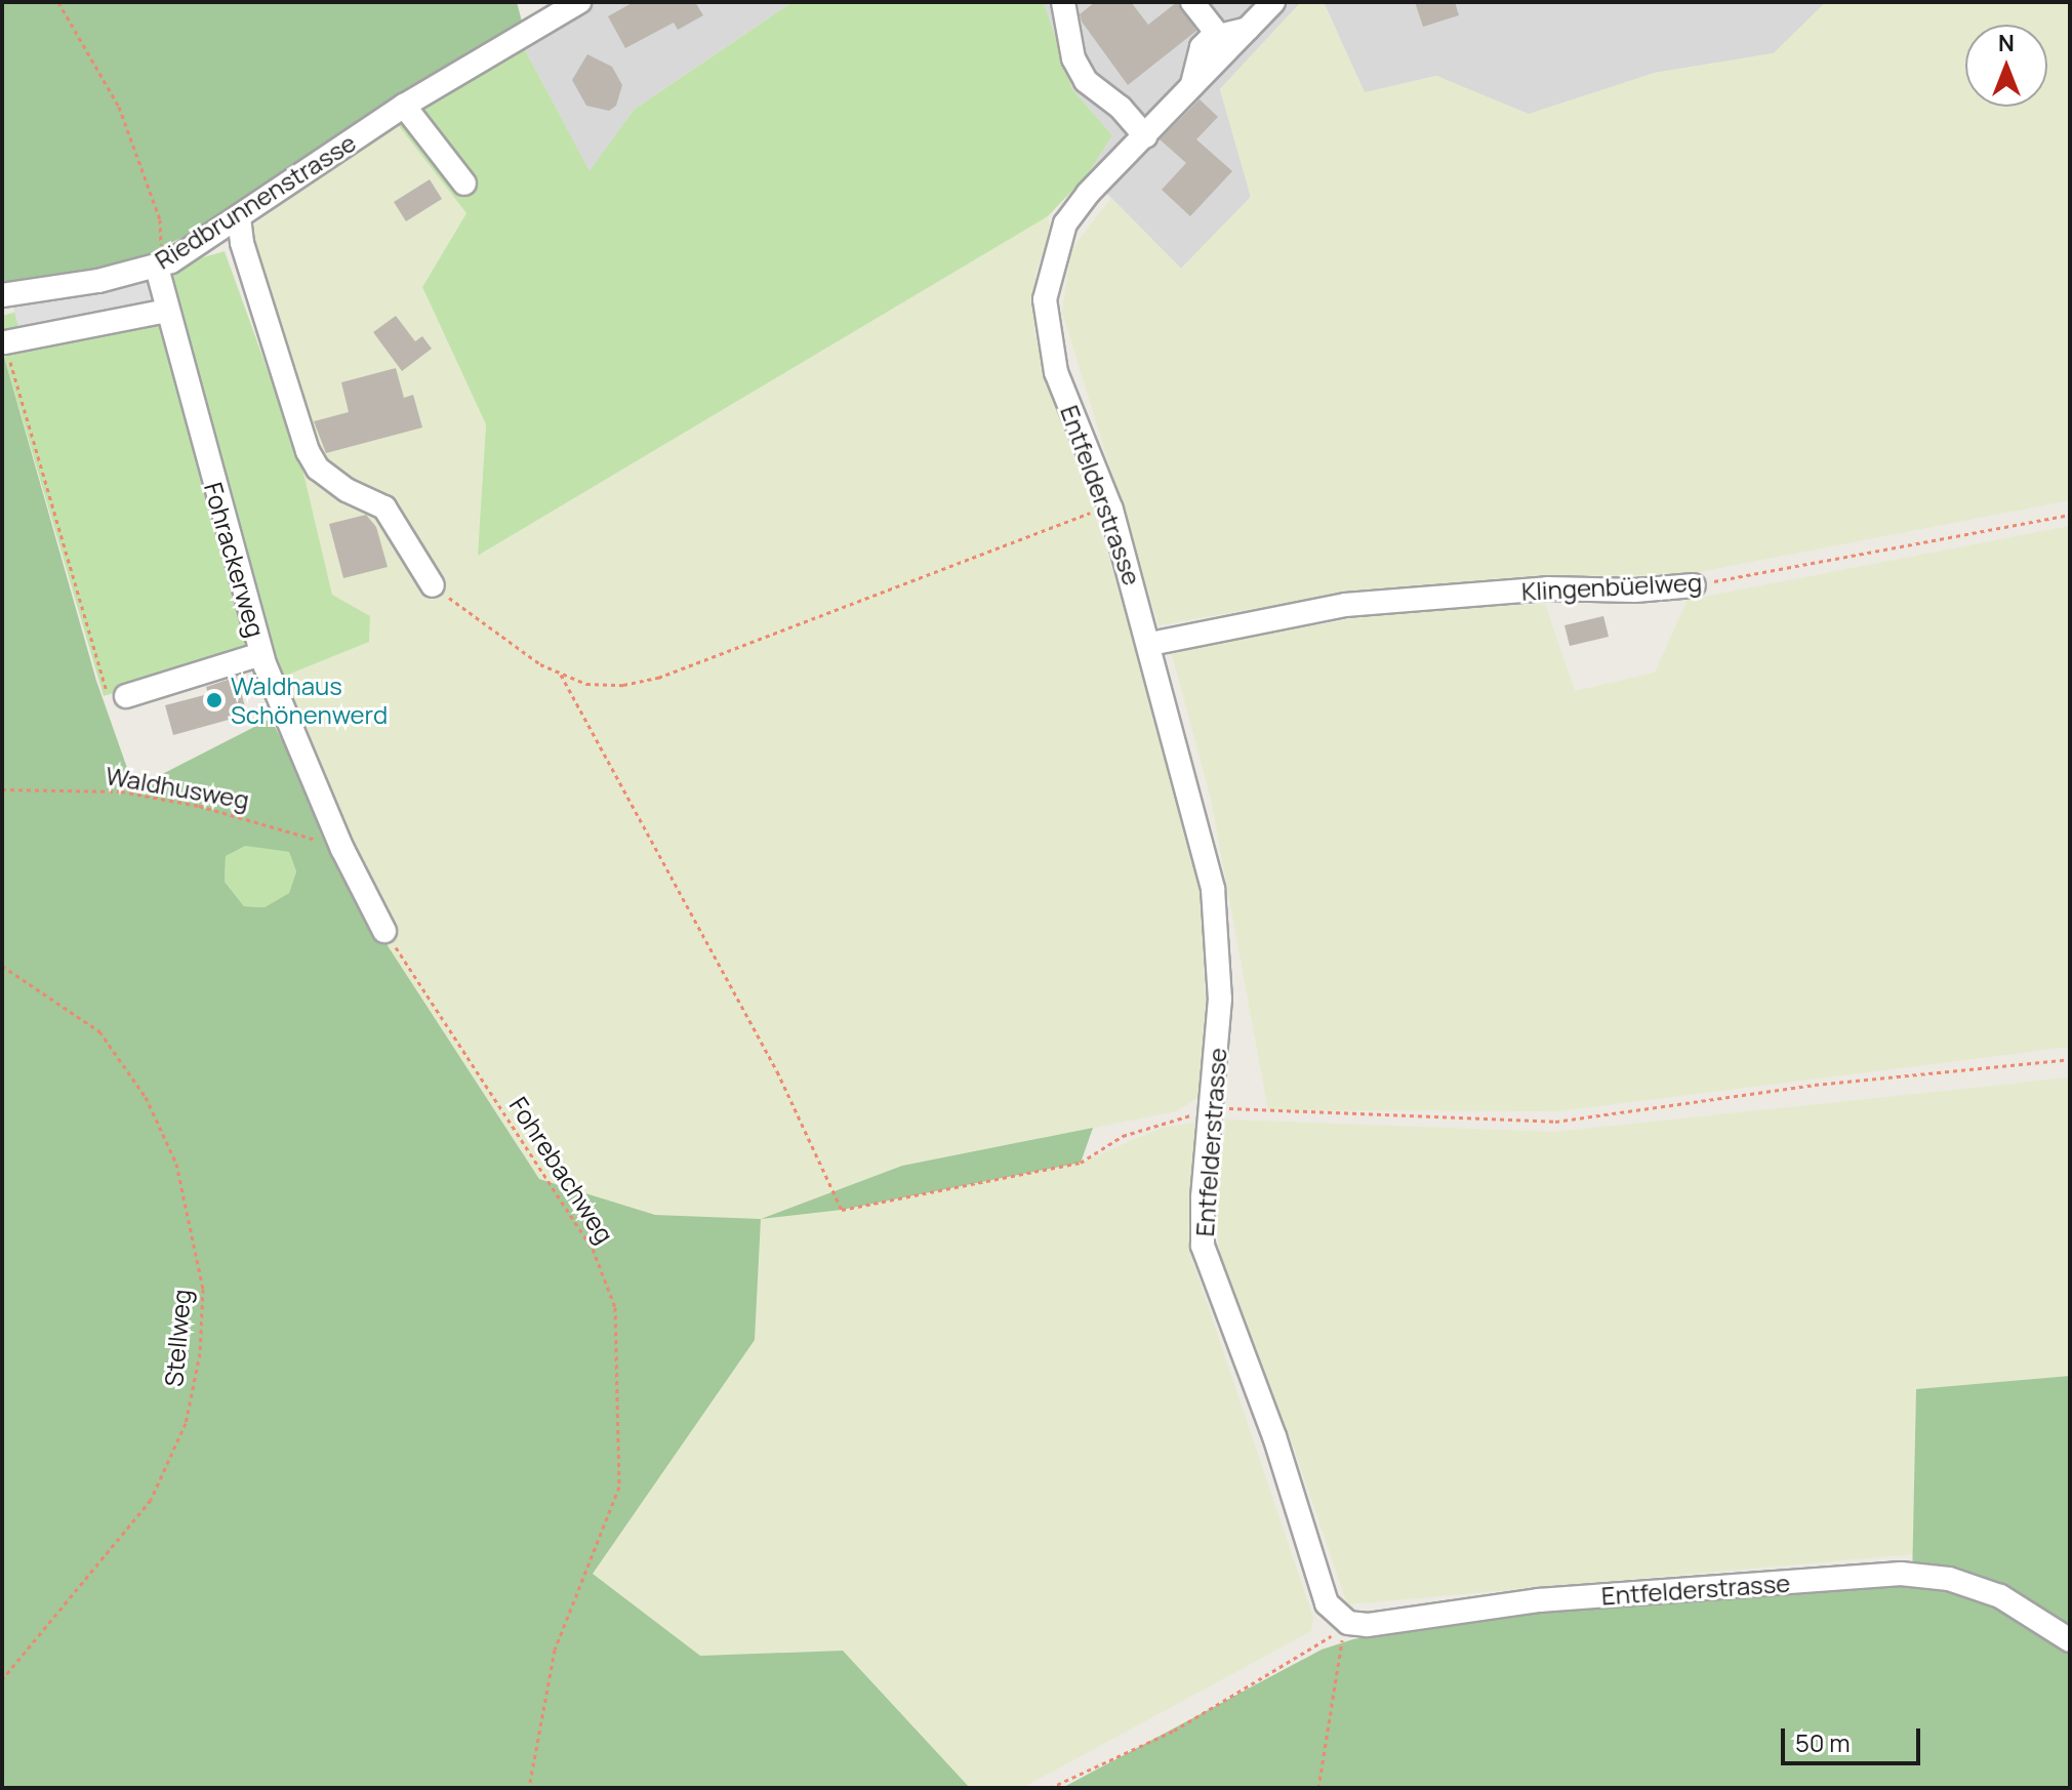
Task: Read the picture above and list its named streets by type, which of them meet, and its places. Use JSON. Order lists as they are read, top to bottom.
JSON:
{
  "streets": {
    "street": [
      "Riedbrunnenstrasse",
      "Entfelderstrasse",
      "Fohrackerweg",
      "Klingenbüelweg"
    ],
    "path": ["Waldhusweg", "Fohrebachweg", "Stellweg"]
  },
  "crossings": [
    ["Riedbrunnenstrasse", "Fohrackerweg"],
    ["Entfelderstrasse", "Klingenbüelweg"],
    ["Fohrackerweg", "Waldhusweg"],
    ["Fohrackerweg", "Fohrebachweg"]
  ],
  "places": ["Waldhaus Schönenwerd"],
  "scale_bar": "50 m",
  "north": "top"
}
